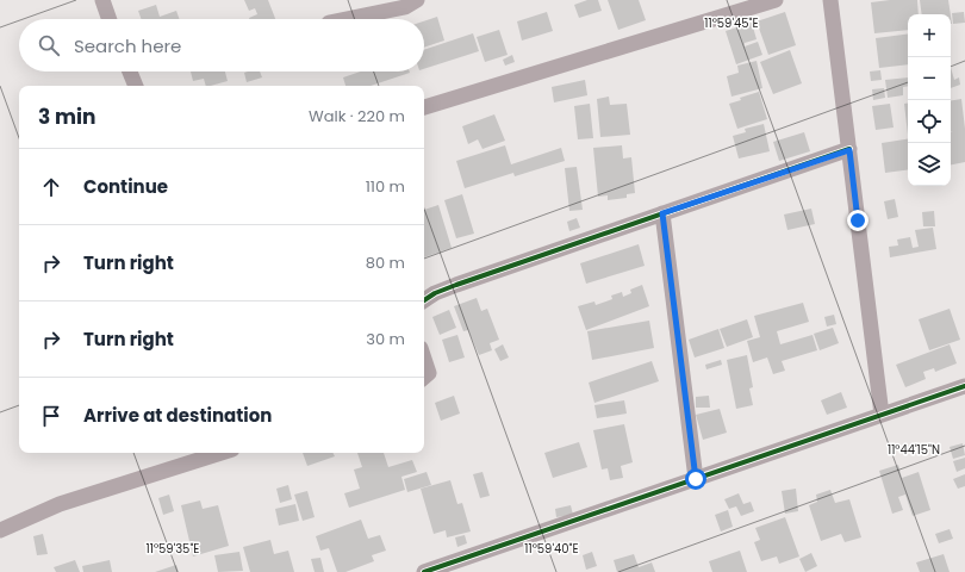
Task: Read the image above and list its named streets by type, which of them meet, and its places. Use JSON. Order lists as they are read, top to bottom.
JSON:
{
  "page": {
    "map_buttons": ["+", "−"],
    "search": "Search here",
    "heading": ["3 min", "Walk · 220 m"],
    "list": [
      ["Continue", "110 m"],
      ["Turn right", "80 m"],
      ["Turn right", "30 m"],
      "Arrive at destination"
    ]
  },
  "coordinates": [
    "11°59'45\"E",
    "11°44'15\"N",
    "11°59'35\"E",
    "11°59'40\"E"
  ]
}
